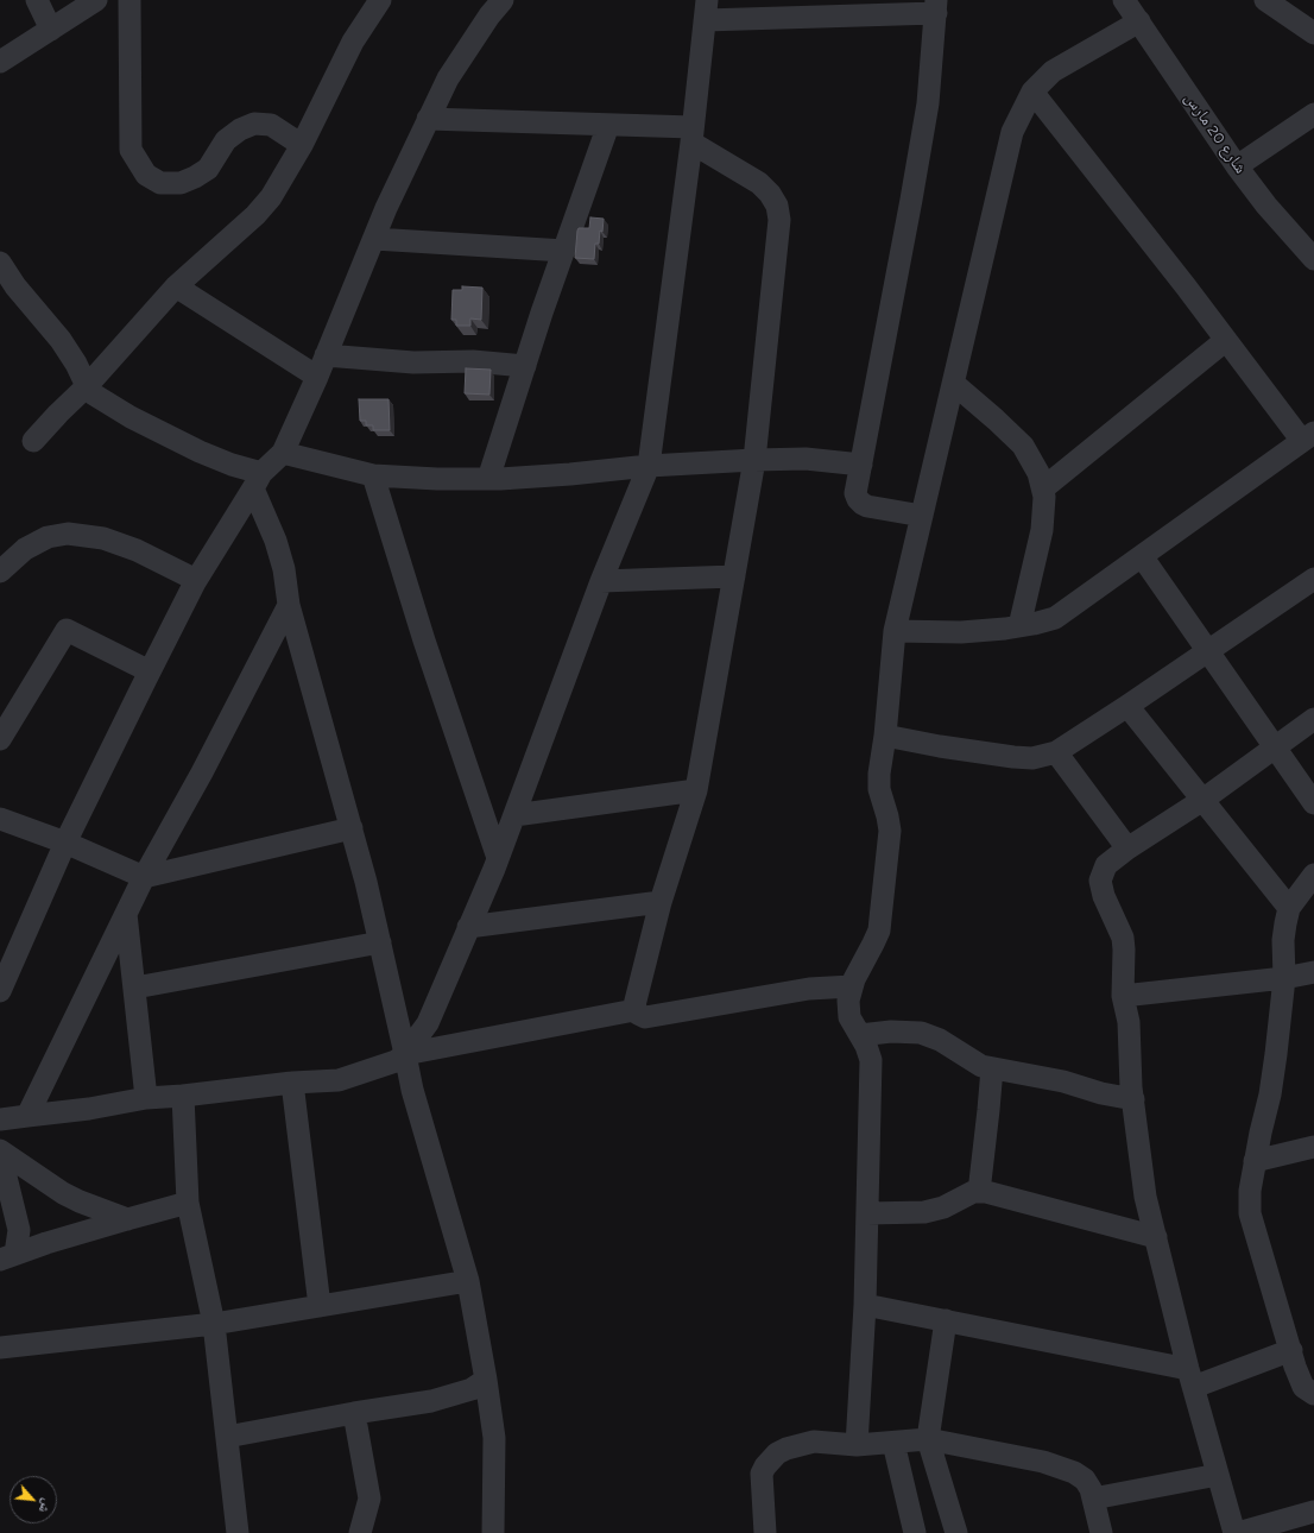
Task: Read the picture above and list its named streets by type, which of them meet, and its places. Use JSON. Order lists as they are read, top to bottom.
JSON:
{
  "streets": {
    "street": ["شارع 20 مارس"]
  },
  "north": "bottom right"
}
